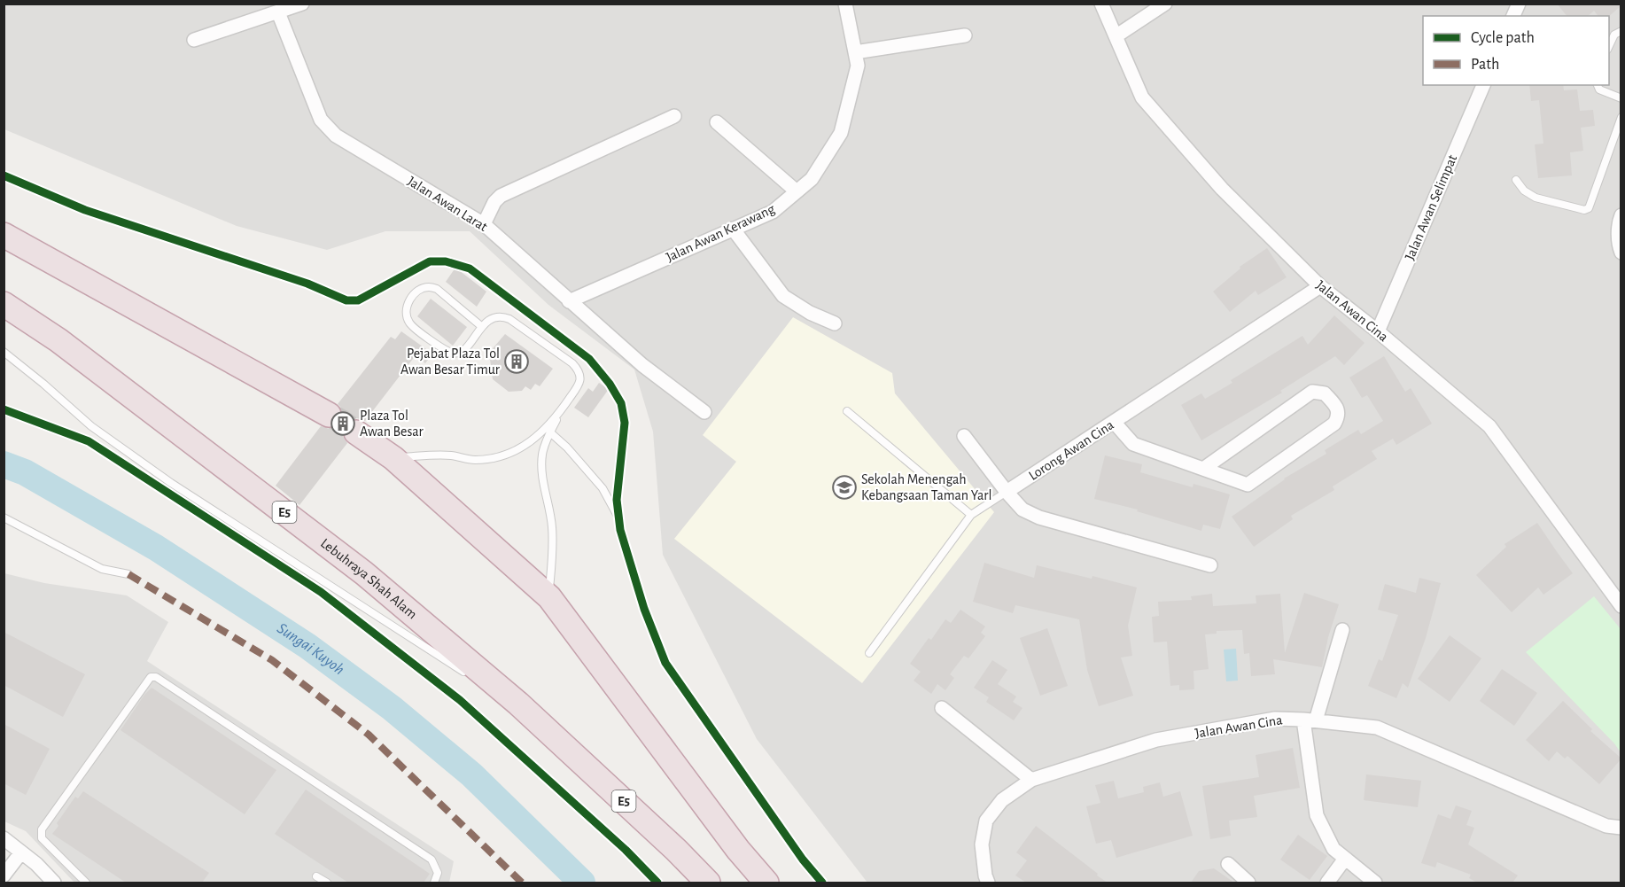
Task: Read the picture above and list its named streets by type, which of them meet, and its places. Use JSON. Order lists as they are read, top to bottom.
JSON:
{
  "streets": {
    "highway": ["E5", "Lebuhraya Shah Alam"],
    "street": [
      "Jalan Awan Larat",
      "Jalan Awan Selimpat",
      "Jalan Awan Kerawang",
      "Jalan Awan Cina",
      "Lorong Awan Cina"
    ]
  },
  "crossings": [
    ["Jalan Awan Larat", "Jalan Awan Kerawang"],
    ["Jalan Awan Selimpat", "Jalan Awan Cina"],
    ["Jalan Awan Cina", "Lorong Awan Cina"]
  ],
  "water": ["Sungai Kuyoh"],
  "places": {
    "building": ["Pejabat Plaza Tol Awan Besar Timur", "Plaza Tol Awan Besar"],
    "school or university": ["Sekolah Menengah Kebangsaan Taman Yarl"]
  },
  "legend": ["Cycle path", "Path"]
}
